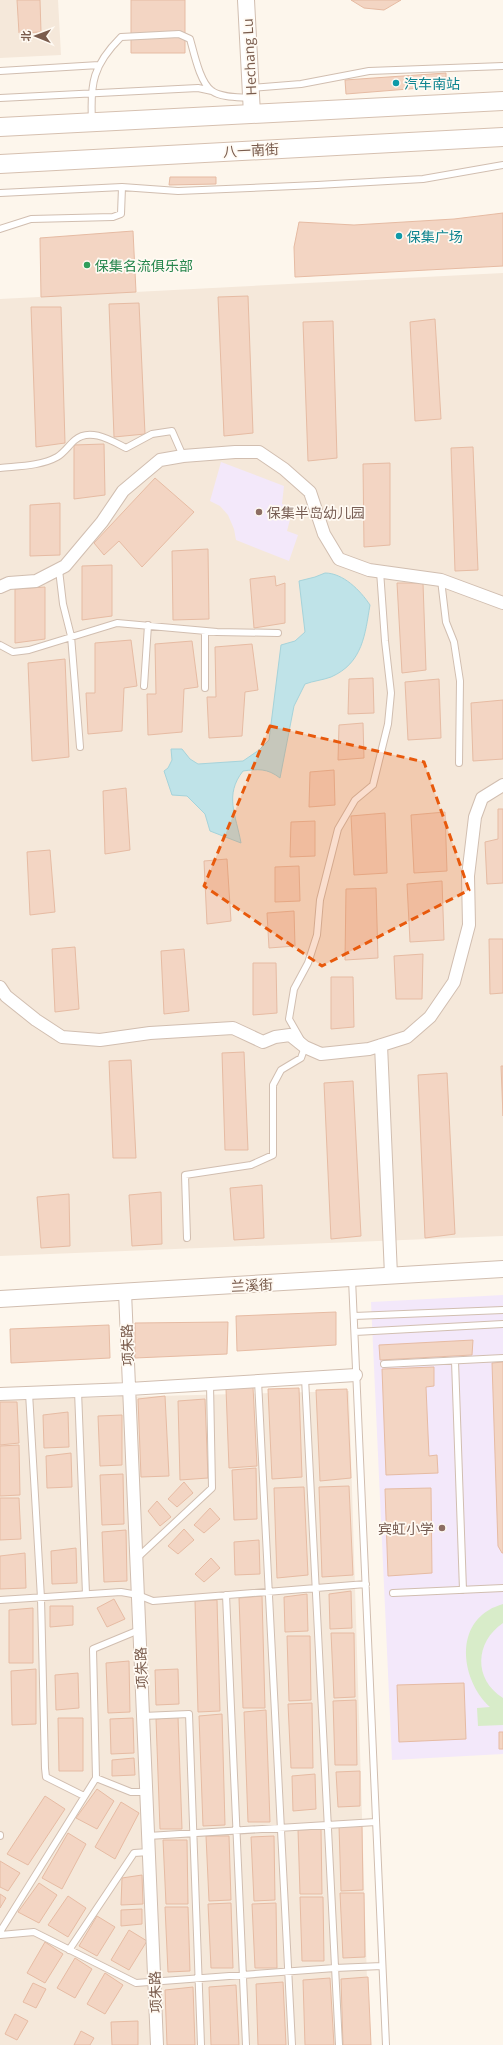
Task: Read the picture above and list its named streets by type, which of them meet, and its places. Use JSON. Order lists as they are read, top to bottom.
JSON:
{
  "streets": {
    "main road": ["八一南街"],
    "street": ["Hechang Lu", "兰溪街", "项朱路"]
  },
  "crossings": [
    ["兰溪街", "项朱路"]
  ],
  "places": [
    "汽车南站",
    "保集广场",
    "保集名流俱乐部",
    "保集半岛幼儿园",
    "宾虹小学"
  ],
  "north": "left"
}
